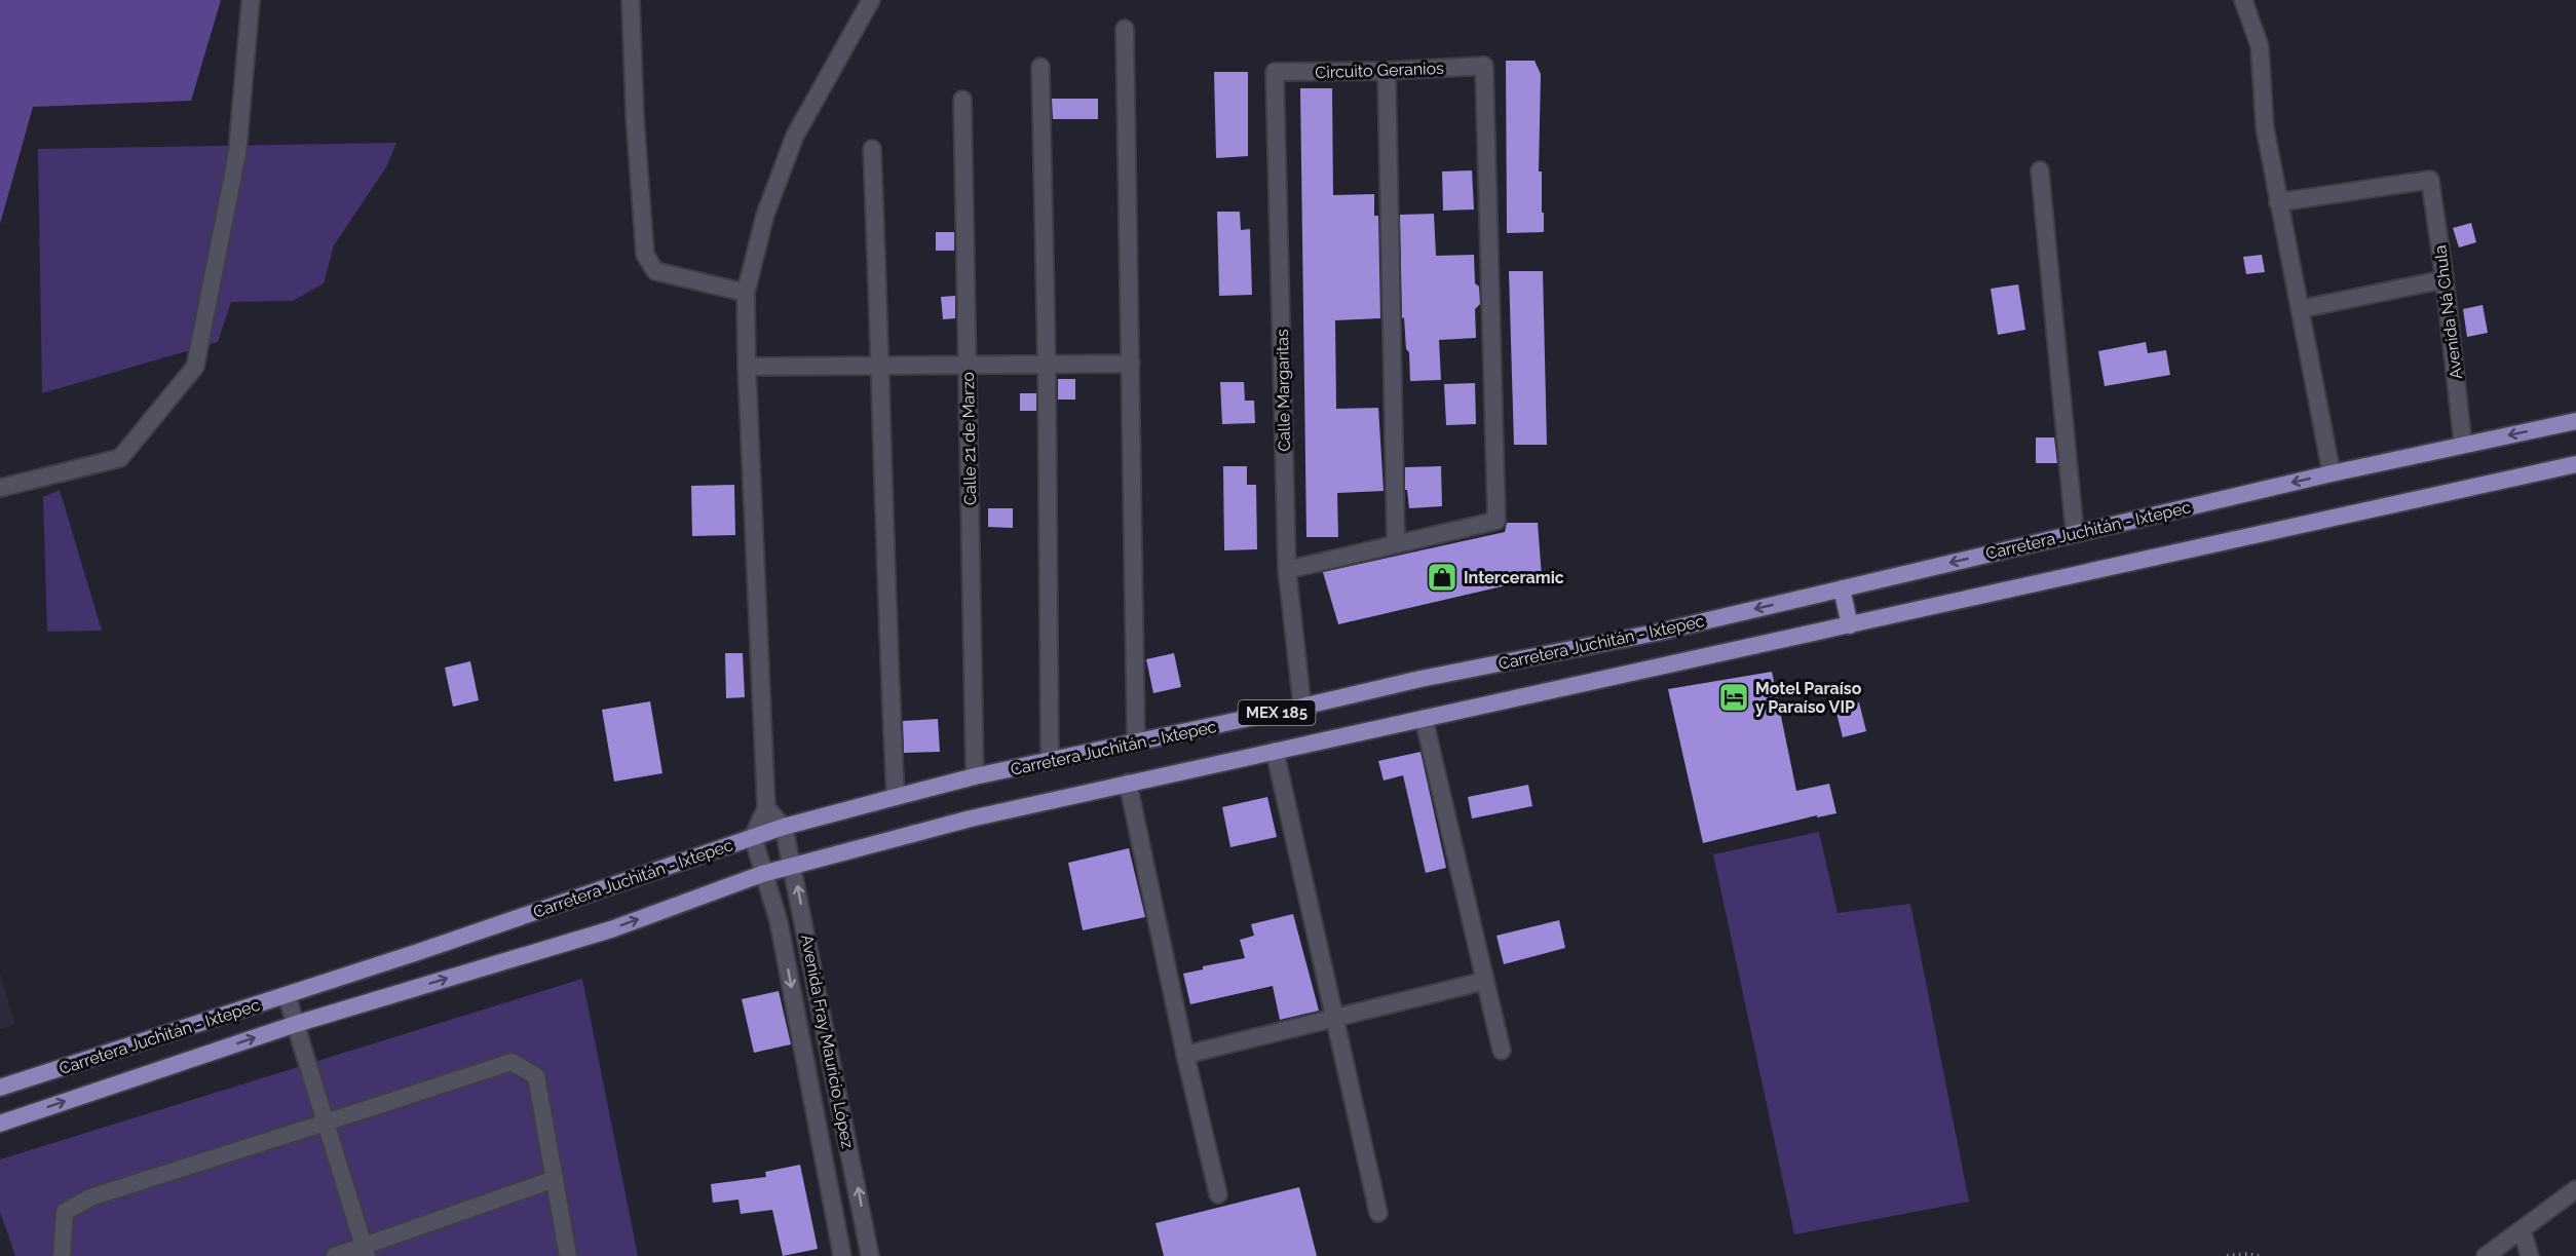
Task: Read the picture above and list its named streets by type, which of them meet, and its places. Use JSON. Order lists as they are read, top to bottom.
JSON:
{
  "streets": {
    "main road": ["Carretera Juchitán - Ixtepec", "MEX 185"],
    "street": [
      "Circuito Geranios",
      "Avenida Ná Chula",
      "Calle Margaritas",
      "Calle 21 de Marzo",
      "Avenida Fray Mauricio López"
    ]
  },
  "crossings": [
    ["Circuito Geranios", "Calle Margaritas"],
    ["Avenida Ná Chula", "Carretera Juchitán - Ixtepec"],
    ["Calle Margaritas", "Carretera Juchitán - Ixtepec"],
    ["Calle 21 de Marzo", "Carretera Juchitán - Ixtepec"],
    ["Carretera Juchitán - Ixtepec", "Avenida Fray Mauricio López"]
  ],
  "places": {
    "shop": ["Interceramic"],
    "hotel": ["Motel Paraíso y Paraíso VIP"]
  }
}
